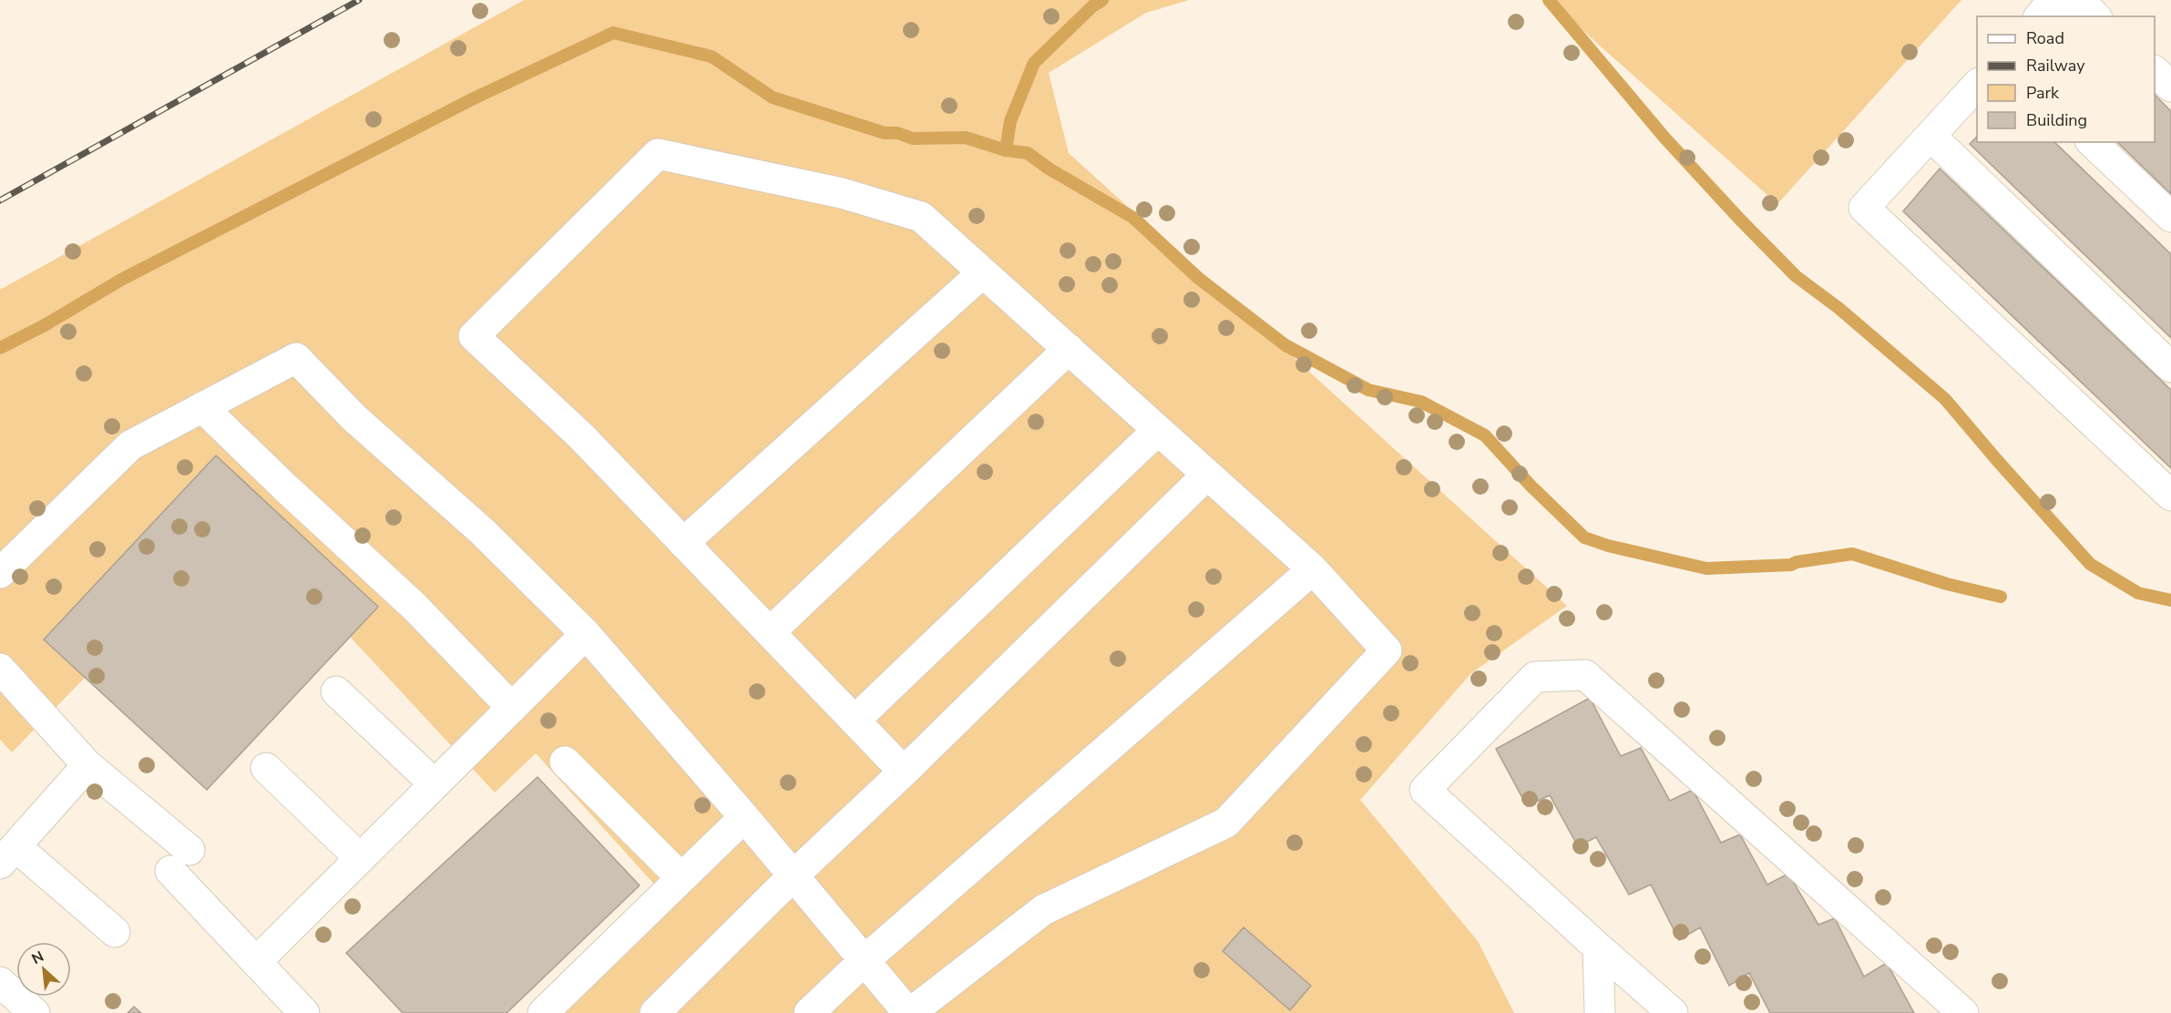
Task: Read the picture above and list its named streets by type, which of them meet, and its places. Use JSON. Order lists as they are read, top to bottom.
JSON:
{
  "legend": [
    "Road",
    "Railway",
    "Park",
    "Building"
  ],
  "north": "top left"
}
